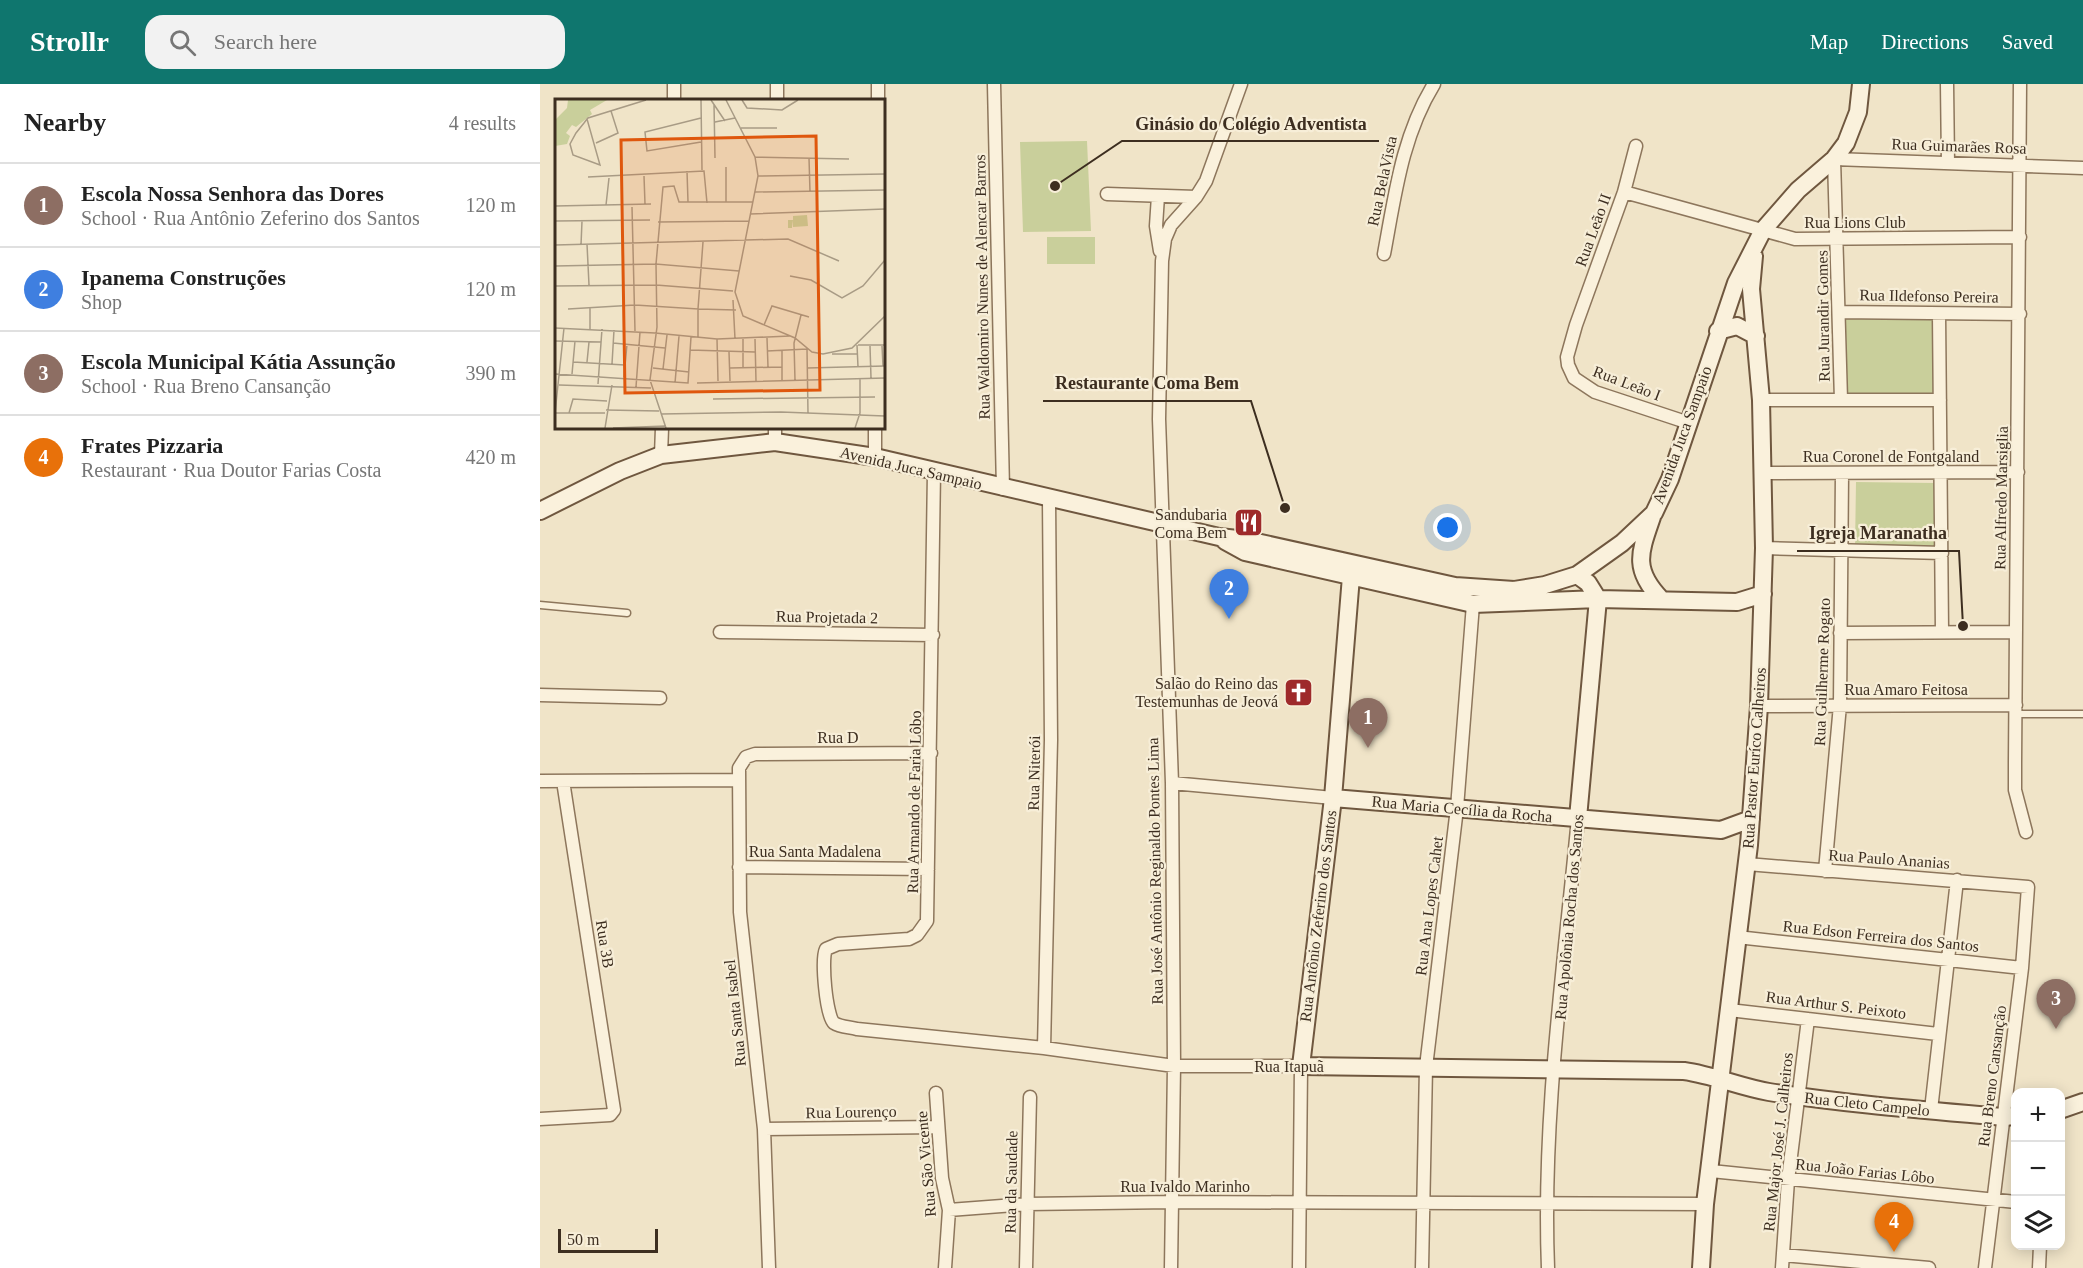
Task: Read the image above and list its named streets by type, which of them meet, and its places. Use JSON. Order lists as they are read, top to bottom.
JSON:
{
  "streets": {
    "main road": [
      "Avenida Juca Sampaio",
      "Rua Pastor Euríco Calheiros",
      "Rua Maria Cecília da Rocha",
      "Rua Antônio Zeferino dos Santos",
      "Rua Apolônia Rocha dos Santos",
      "Rua Itapuã",
      "Rua Cleto Campelo"
    ],
    "street": [
      "Rua Guimarães Rosa",
      "Rua BelaVista",
      "Rua Lions Club",
      "Rua Leão II",
      "Rua Waldomiro Nunes de Alencar Barros",
      "Rua Ildefonso Pereira",
      "Rua Jurandir Gomes",
      "Rua Leão I",
      "Rua Coronel de Fontgaland",
      "Rua Alfredo Marsiglia",
      "Rua Projetada 2",
      "Rua Guilherme Rogato",
      "Rua Amaro Feitosa",
      "Rua D",
      "Rua Niterói",
      "Rua Armando de Faria Lôbo",
      "Rua Santa Madalena",
      "Rua Paulo Ananias",
      "Rua José Antônio Reginaldo Pontes Lima",
      "Rua Ana Lopes Cahet",
      "Rua Edson Ferreira dos Santos",
      "Rua 3B",
      "Rua Arthur S. Peixoto",
      "Rua Santa Isabel",
      "Rua Breno Cansanção",
      "Rua Lourenço",
      "Rua Major José J. Calheiros",
      "Rua São Vicente",
      "Rua João Farias Lôbo",
      "Rua da Saudade",
      "Rua Ivaldo Marinho"
    ]
  },
  "crossings": [
    ["Rua Guimarães Rosa", "Rua Jurandir Gomes"],
    ["Rua Guimarães Rosa", "Avenida Juca Sampaio"],
    ["Rua Guimarães Rosa", "Rua Alfredo Marsiglia"],
    ["Rua Lions Club", "Rua Leão II"],
    ["Rua Lions Club", "Rua Jurandir Gomes"],
    ["Rua Lions Club", "Avenida Juca Sampaio"],
    ["Rua Lions Club", "Rua Alfredo Marsiglia"],
    ["Rua Leão II", "Rua Leão I"],
    ["Rua Waldomiro Nunes de Alencar Barros", "Avenida Juca Sampaio"],
    ["Rua Ildefonso Pereira", "Rua Jurandir Gomes"],
    ["Rua Ildefonso Pereira", "Rua Alfredo Marsiglia"],
    ["Rua Jurandir Gomes", "Avenida Juca Sampaio"],
    ["Rua Leão I", "Avenida Juca Sampaio"],
    ["Avenida Juca Sampaio", "Rua Pastor Euríco Calheiros"],
    ["Avenida Juca Sampaio", "Rua Niterói"],
    ["Avenida Juca Sampaio", "Rua Armando de Faria Lôbo"],
    ["Avenida Juca Sampaio", "Rua José Antônio Reginaldo Pontes Lima"],
    ["Avenida Juca Sampaio", "Rua Ana Lopes Cahet"],
    ["Avenida Juca Sampaio", "Rua Antônio Zeferino dos Santos"],
    ["Avenida Juca Sampaio", "Rua Apolônia Rocha dos Santos"],
    ["Rua Coronel de Fontgaland", "Rua Alfredo Marsiglia"],
    ["Rua Coronel de Fontgaland", "Rua Guilherme Rogato"],
    ["Rua Coronel de Fontgaland", "Rua Pastor Euríco Calheiros"],
    ["Rua Alfredo Marsiglia", "Rua Amaro Feitosa"],
    ["Rua Projetada 2", "Rua Armando de Faria Lôbo"],
    ["Rua Guilherme Rogato", "Rua Amaro Feitosa"],
    ["Rua Guilherme Rogato", "Rua Paulo Ananias"],
    ["Rua Amaro Feitosa", "Rua Pastor Euríco Calheiros"],
    ["Rua D", "Rua Armando de Faria Lôbo"],
    ["Rua D", "Rua Santa Isabel"],
    ["Rua Pastor Euríco Calheiros", "Rua Maria Cecília da Rocha"],
    ["Rua Pastor Euríco Calheiros", "Rua Paulo Ananias"],
    ["Rua Pastor Euríco Calheiros", "Rua Edson Ferreira dos Santos"],
    ["Rua Pastor Euríco Calheiros", "Rua Arthur S. Peixoto"],
    ["Rua Pastor Euríco Calheiros", "Rua Itapuã"],
    ["Rua Pastor Euríco Calheiros", "Rua Cleto Campelo"],
    ["Rua Pastor Euríco Calheiros", "Rua João Farias Lôbo"],
    ["Rua Pastor Euríco Calheiros", "Rua Ivaldo Marinho"],
    ["Rua Niterói", "Rua Itapuã"],
    ["Rua Armando de Faria Lôbo", "Rua Santa Madalena"],
    ["Rua Armando de Faria Lôbo", "Rua Itapuã"],
    ["Rua Maria Cecília da Rocha", "Rua José Antônio Reginaldo Pontes Lima"],
    ["Rua Maria Cecília da Rocha", "Rua Ana Lopes Cahet"],
    ["Rua Maria Cecília da Rocha", "Rua Antônio Zeferino dos Santos"],
    ["Rua Maria Cecília da Rocha", "Rua Apolônia Rocha dos Santos"],
    ["Rua Santa Madalena", "Rua Santa Isabel"],
    ["Rua Paulo Ananias", "Rua Breno Cansanção"],
    ["Rua José Antônio Reginaldo Pontes Lima", "Rua Itapuã"],
    ["Rua José Antônio Reginaldo Pontes Lima", "Rua Ivaldo Marinho"],
    ["Rua Ana Lopes Cahet", "Rua Itapuã"],
    ["Rua Antônio Zeferino dos Santos", "Rua Itapuã"],
    ["Rua Antônio Zeferino dos Santos", "Rua Ivaldo Marinho"],
    ["Rua Apolônia Rocha dos Santos", "Rua Itapuã"],
    ["Rua Apolônia Rocha dos Santos", "Rua Ivaldo Marinho"],
    ["Rua Edson Ferreira dos Santos", "Rua Breno Cansanção"],
    ["Rua Arthur S. Peixoto", "Rua Major José J. Calheiros"],
    ["Rua Santa Isabel", "Rua Lourenço"],
    ["Rua Itapuã", "Rua Cleto Campelo"],
    ["Rua Breno Cansanção", "Rua Cleto Campelo"],
    ["Rua Breno Cansanção", "Rua João Farias Lôbo"],
    ["Rua Cleto Campelo", "Rua Major José J. Calheiros"],
    ["Rua Lourenço", "Rua São Vicente"],
    ["Rua Major José J. Calheiros", "Rua João Farias Lôbo"],
    ["Rua São Vicente", "Rua Ivaldo Marinho"],
    ["Rua da Saudade", "Rua Ivaldo Marinho"]
  ],
  "places": {
    "other": ["Ginásio do Colégio Adventista", "Restaurante Coma Bem", "Igreja Maranatha"],
    "restaurant": ["Sandubaria Coma Bem"],
    "church": ["Salão do Reino das Testemunhas de Jeová"]
  },
  "scale_bar": "50 m",
  "page": {
    "header": "Strollr",
    "search": "Search here",
    "nav": ["Map", "Directions", "Saved"],
    "heading": ["Nearby", "4 results"],
    "list": [
      {
        "mark": "1",
        "name": "Escola Nossa Senhora das Dores",
        "note": "School · Rua Antônio Zeferino dos Santos",
        "value": "120 m"
      },
      {
        "mark": "2",
        "name": "Ipanema Construções",
        "note": "Shop",
        "value": "120 m"
      },
      {
        "mark": "3",
        "name": "Escola Municipal Kátia Assunção",
        "note": "School · Rua Breno Cansanção",
        "value": "390 m"
      },
      {
        "mark": "4",
        "name": "Frates Pizzaria",
        "note": "Restaurant · Rua Doutor Farias Costa",
        "value": "420 m"
      }
    ],
    "pins": [
      "2",
      "1",
      "3",
      "4"
    ],
    "map_buttons": ["+", "−"],
    "scale": "50 m"
  }
}
